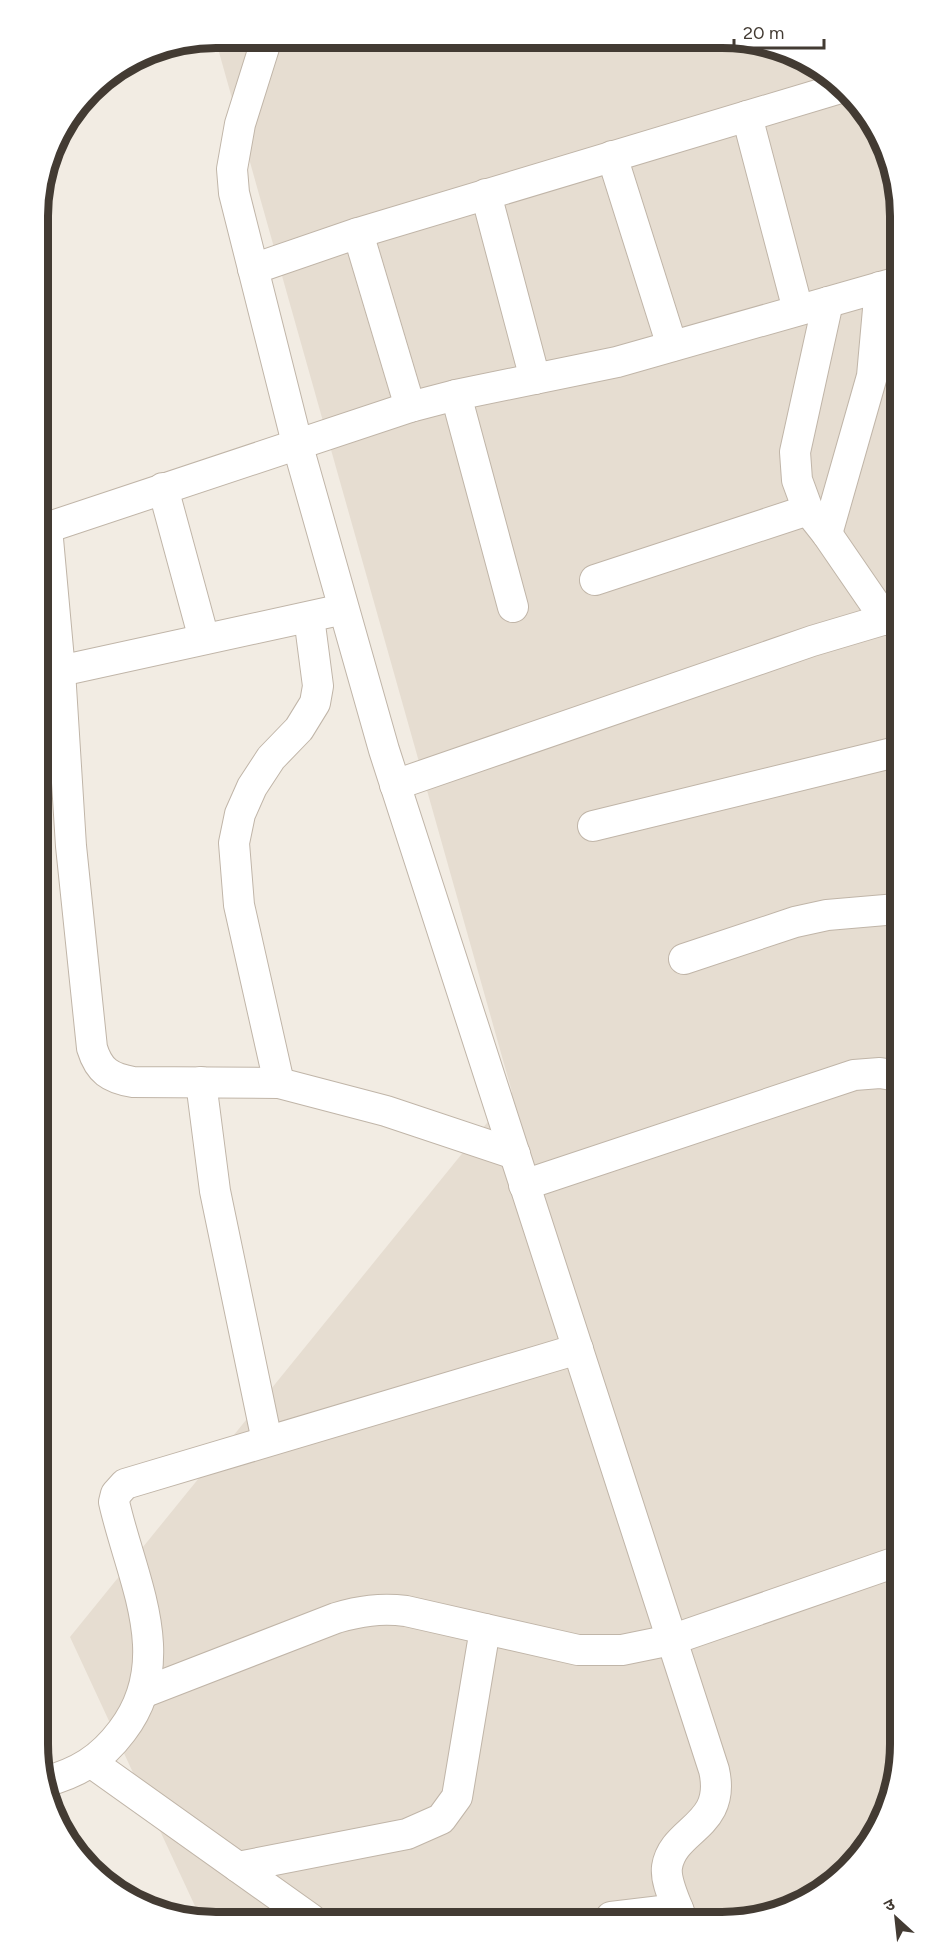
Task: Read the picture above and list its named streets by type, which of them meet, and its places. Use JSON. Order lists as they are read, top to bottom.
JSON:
{
  "scale_bar": "20 m",
  "north": "top left"
}
